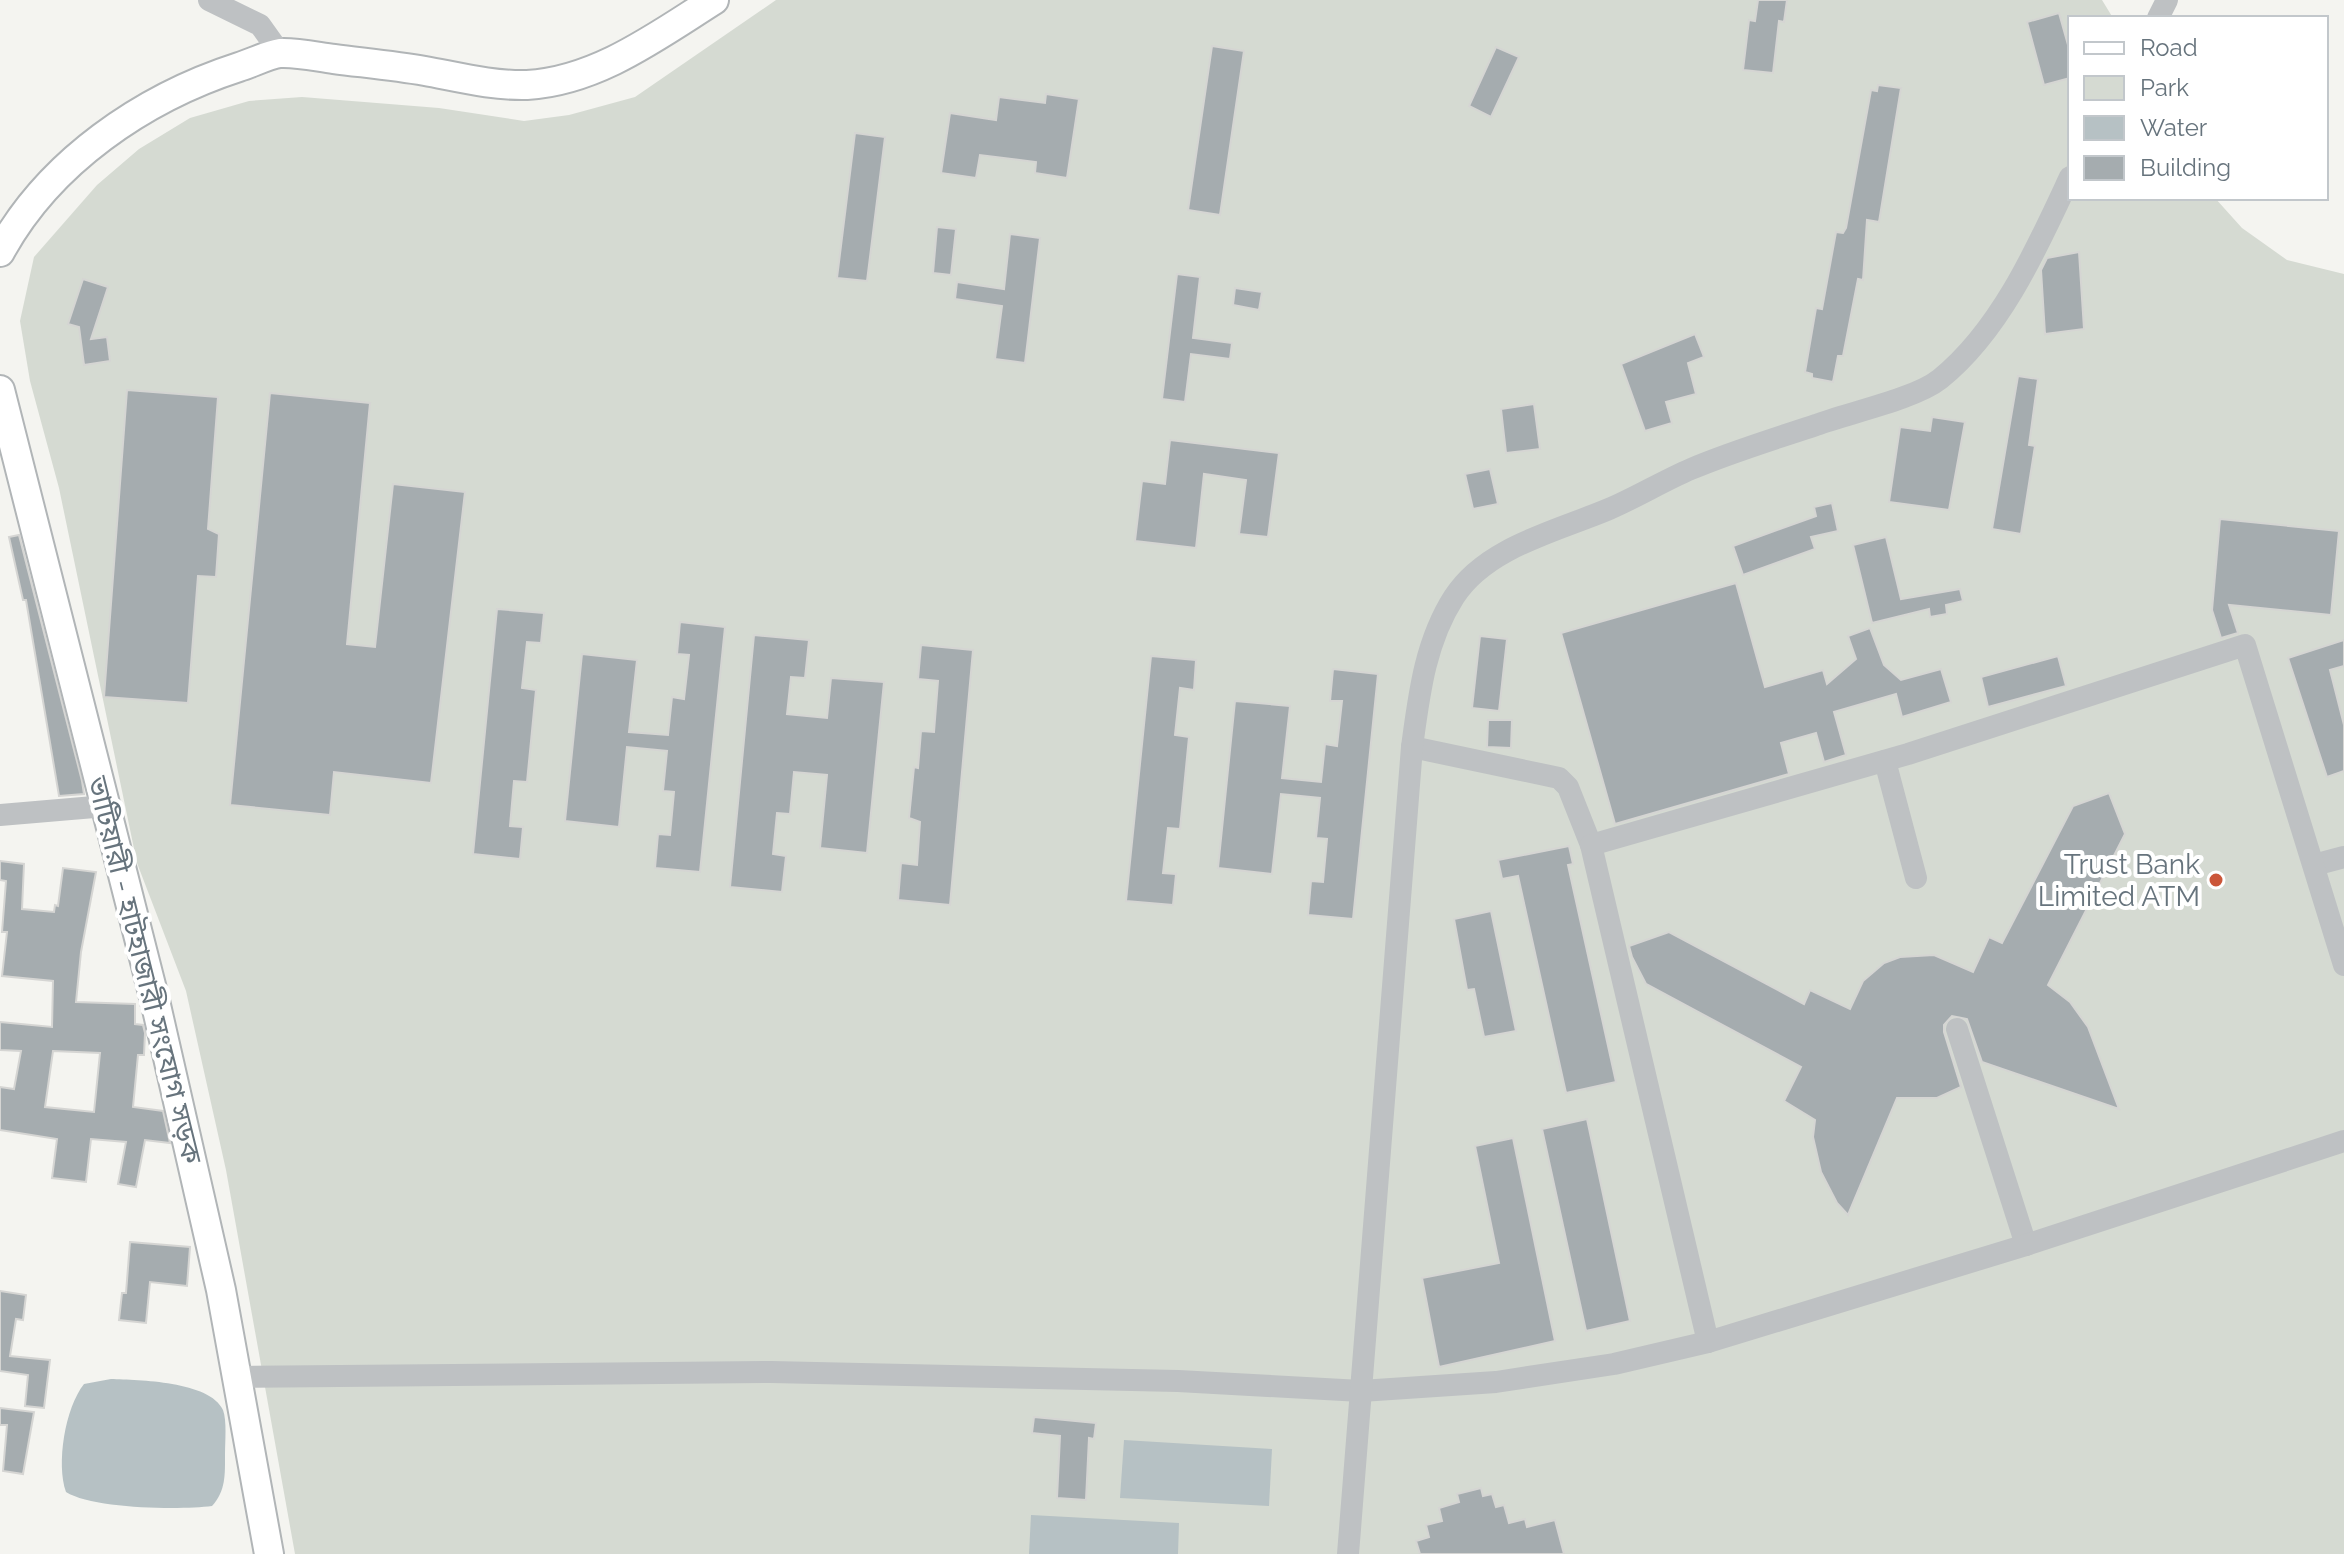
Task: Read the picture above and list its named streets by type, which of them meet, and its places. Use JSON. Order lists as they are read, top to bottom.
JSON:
{
  "streets": {
    "main road": ["ভাটিয়ারী - হাটহাজারী সংযোগ সড়ক"]
  },
  "places": ["Trust Bank Limited ATM"],
  "legend": [
    "Road",
    "Park",
    "Water",
    "Building"
  ]
}
